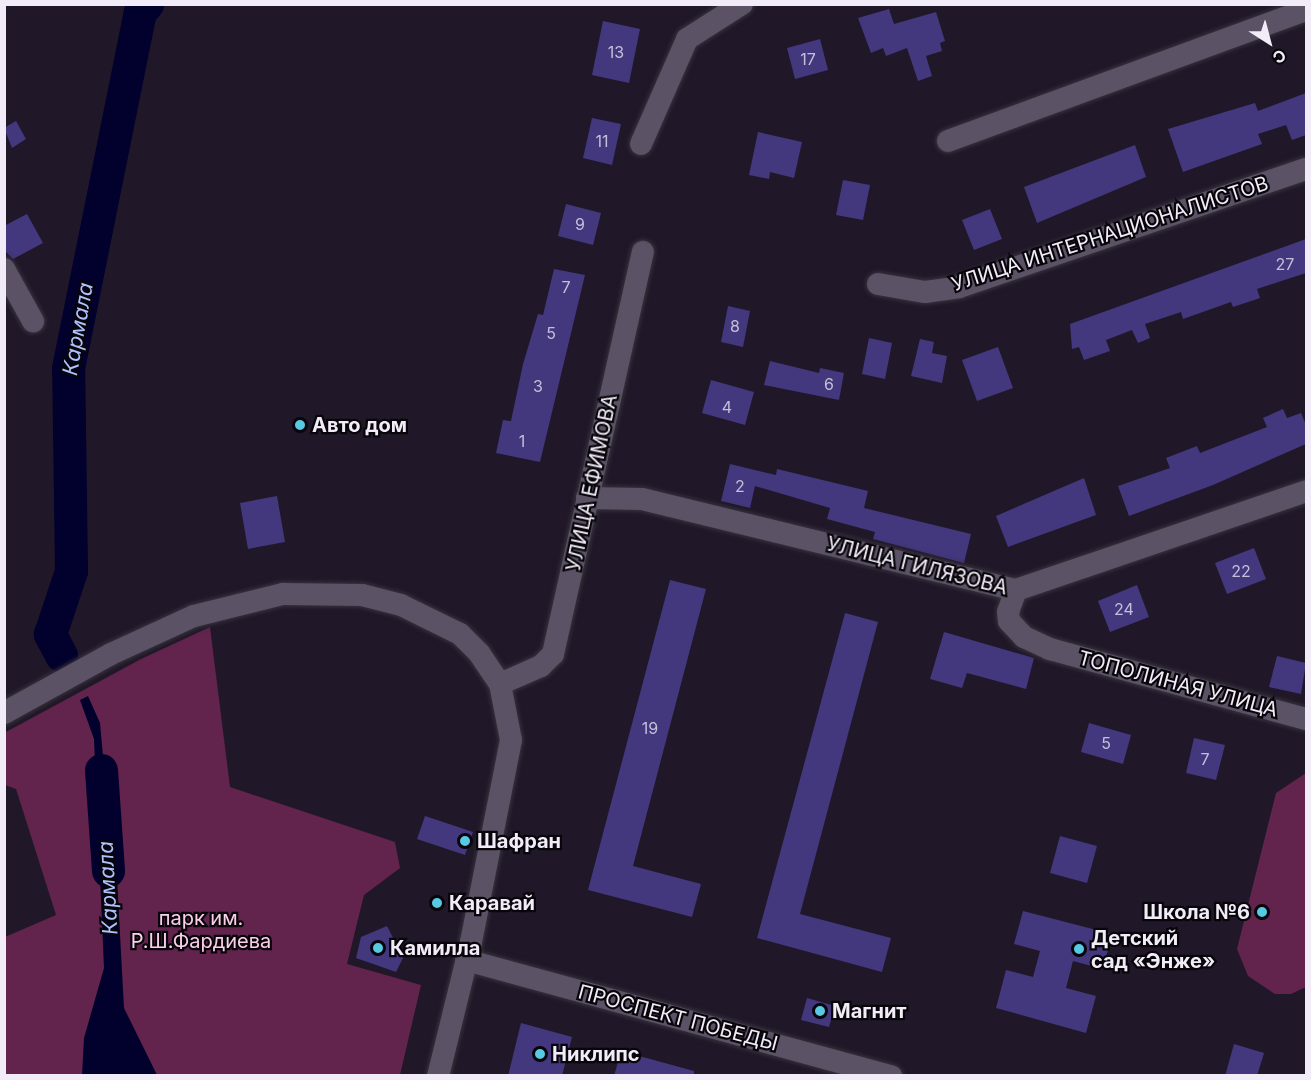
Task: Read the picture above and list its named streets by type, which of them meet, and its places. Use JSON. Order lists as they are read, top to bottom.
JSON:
{
  "streets": {
    "street": [
      "УЛИЦА ИНТЕРНАЦИОНАЛИСТОВ",
      "УЛИЦА ЕФИМОВА",
      "УЛИЦА ГИЛЯЗОВА",
      "ТОПОЛИНАЯ УЛИЦА",
      "ПРОСПЕКТ ПОБЕДЫ"
    ]
  },
  "crossings": [
    ["УЛИЦА ЕФИМОВА", "УЛИЦА ГИЛЯЗОВА"],
    ["УЛИЦА ГИЛЯЗОВА", "ТОПОЛИНАЯ УЛИЦА"]
  ],
  "water": ["Кармала"],
  "parks": ["парк им. Р.Ш.Фардиева"],
  "places": [
    "Авто дом",
    "Шафран",
    "Каравай",
    "Школа №6",
    "Камилла",
    "Детский сад «Энже»",
    "Магнит",
    "Никлипс"
  ],
  "house_numbers": [
    "13",
    "17",
    "11",
    "9",
    "27",
    "7",
    "8",
    "5",
    "6",
    "3",
    "4",
    "1",
    "2",
    "22",
    "24",
    "19",
    "5",
    "7"
  ],
  "north": "bottom right"
}
